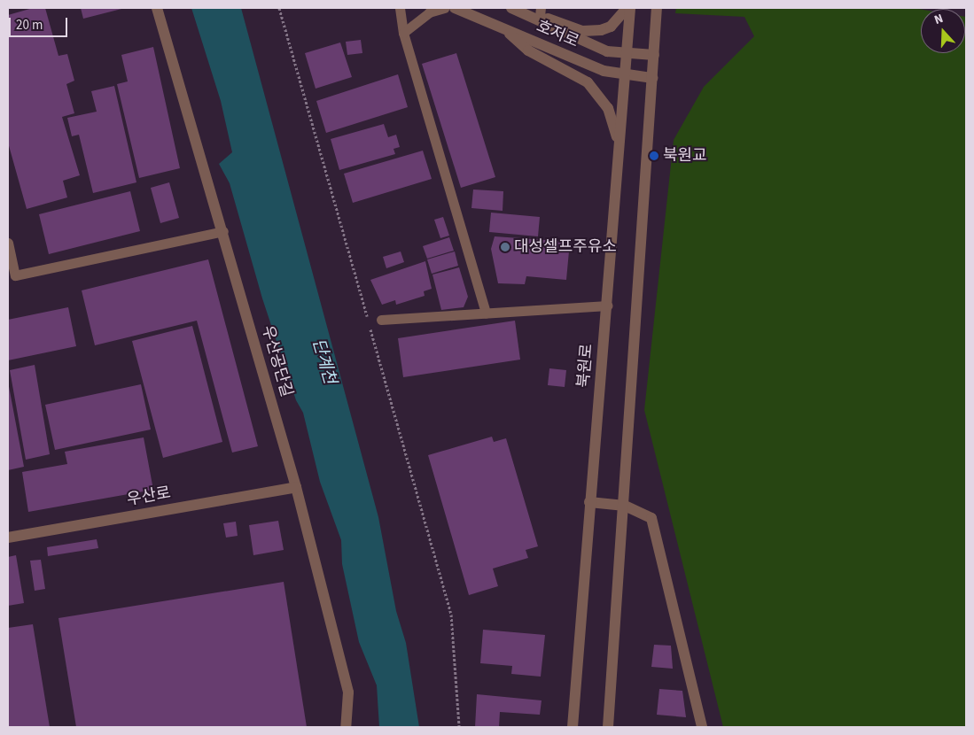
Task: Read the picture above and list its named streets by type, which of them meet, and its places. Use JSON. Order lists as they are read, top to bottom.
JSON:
{
  "streets": {
    "street": [
      "호저로",
      "우산공단길",
      "북원로",
      "우산로"
    ]
  },
  "crossings": [
    ["호저로", "북원로"],
    ["우산공단길", "우산로"]
  ],
  "water": ["단계천"],
  "places": ["북원교", "대성셀프주유소"],
  "scale_bar": "20 m",
  "north": "top"
}
